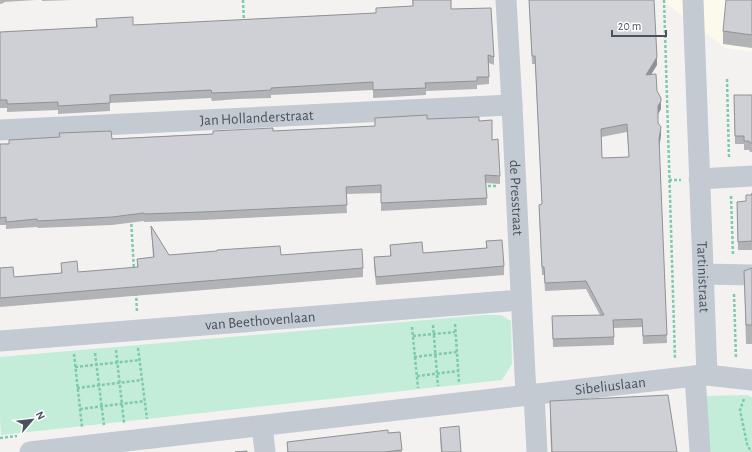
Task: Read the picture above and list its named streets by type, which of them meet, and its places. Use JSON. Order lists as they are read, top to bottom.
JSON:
{
  "streets": {
    "street": [
      "Jan Hollanderstraat",
      "de Presstraat",
      "Tartinistraat",
      "van Beethovenlaan",
      "Sibeliuslaan"
    ]
  },
  "crossings": [
    ["Jan Hollanderstraat", "de Presstraat"],
    ["de Presstraat", "van Beethovenlaan"],
    ["de Presstraat", "Sibeliuslaan"],
    ["Tartinistraat", "Sibeliuslaan"]
  ],
  "scale_bar": "20 m",
  "north": "top right"
}
